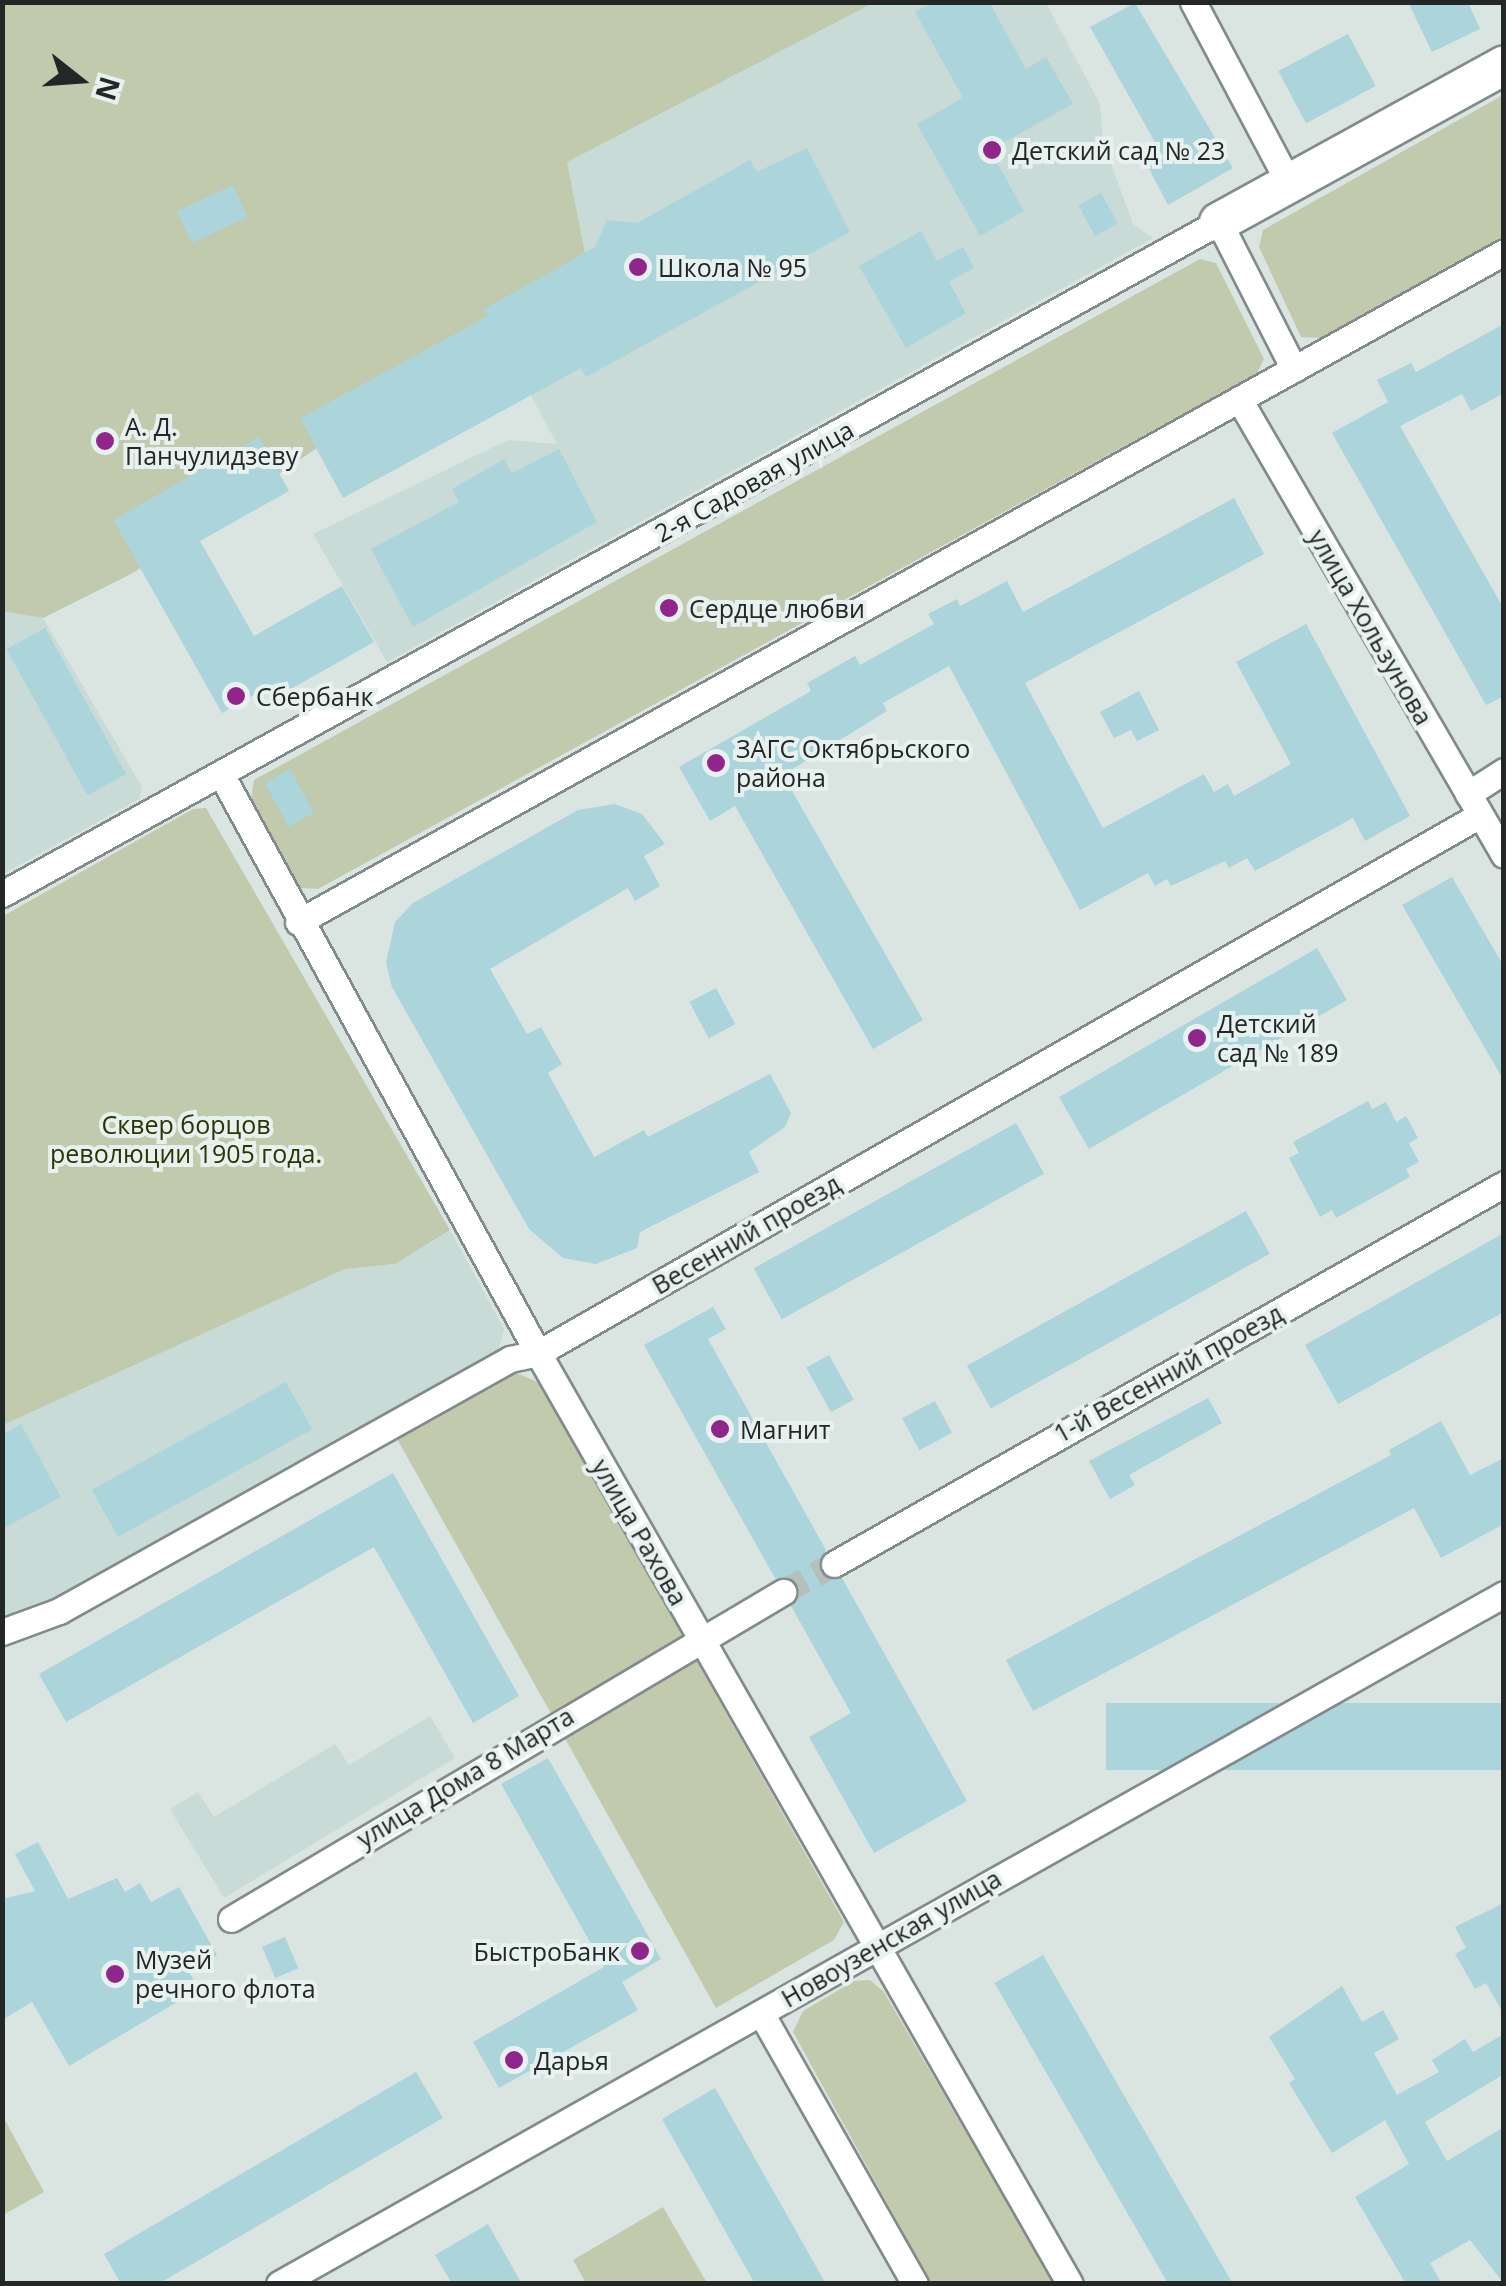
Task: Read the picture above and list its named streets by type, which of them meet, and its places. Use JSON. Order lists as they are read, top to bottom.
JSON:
{
  "streets": {
    "street": [
      "2-я Садовая улица",
      "улица Хользунова",
      "Весенний проезд",
      "1-й Весенний проезд",
      "улица Рахова",
      "улица Дома 8 Марта",
      "Новоузенская улица"
    ]
  },
  "crossings": [
    ["2-я Садовая улица", "улица Рахова"],
    ["улица Хользунова", "Весенний проезд"],
    ["Весенний проезд", "улица Рахова"],
    ["улица Рахова", "улица Дома 8 Марта"],
    ["улица Рахова", "Новоузенская улица"]
  ],
  "parks": ["Сквер борцов революции 1905 года."],
  "places": [
    "Детский сад № 23",
    "Школа № 95",
    "А. Д. Панчулидзеву",
    "Сердце любви",
    "Сбербанк",
    "ЗАГС Октябрьского района",
    "Детский сад № 189",
    "Магнит",
    "БыстроБанк",
    "Музей речного флота",
    "Дарья"
  ],
  "north": "right"
}
